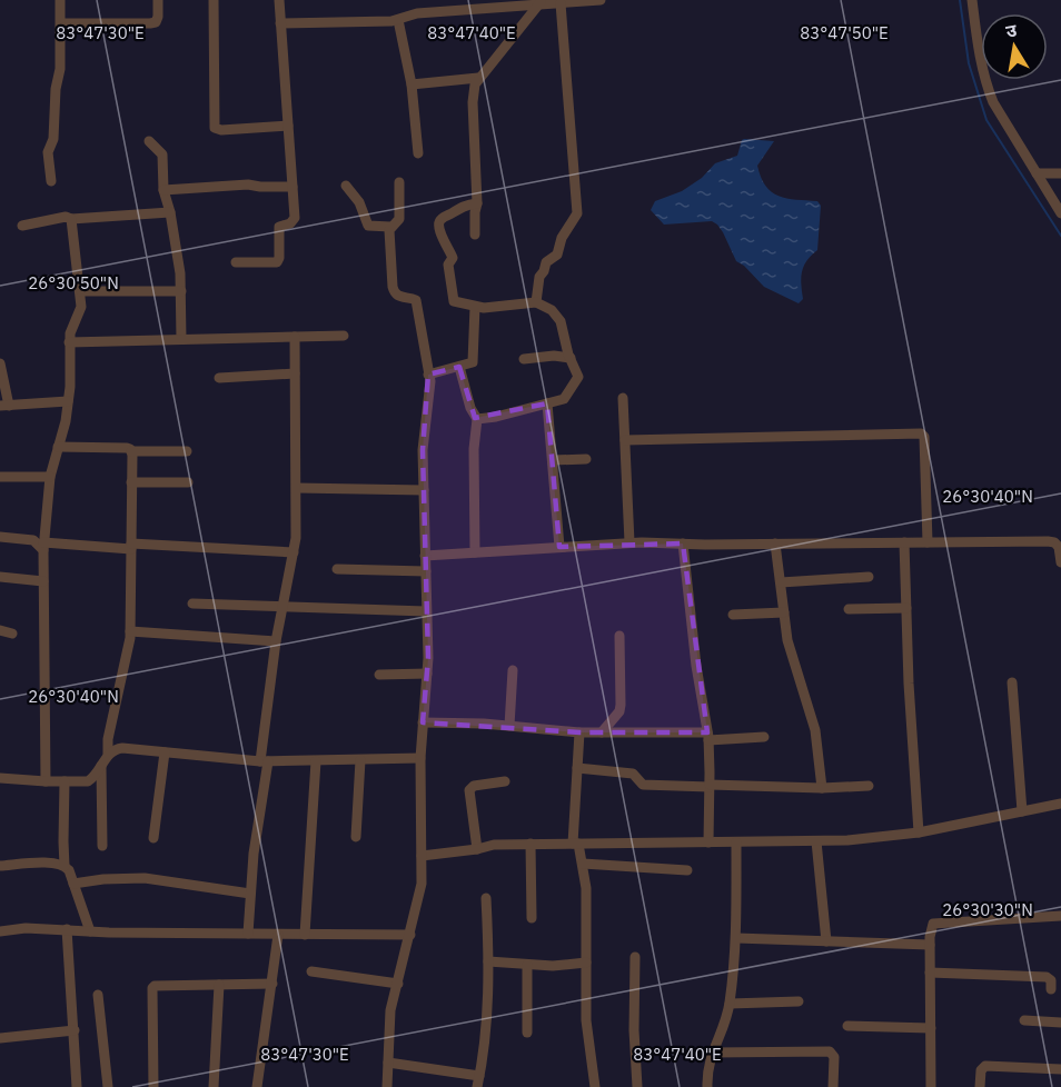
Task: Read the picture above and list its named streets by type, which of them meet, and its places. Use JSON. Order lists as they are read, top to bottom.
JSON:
{
  "north": "top",
  "coordinates": [
    "83°47'30\"E",
    "83°47'40\"E",
    "83°47'50\"E",
    "26°30'50\"N",
    "26°30'40\"N",
    "26°30'30\"N"
  ]
}
